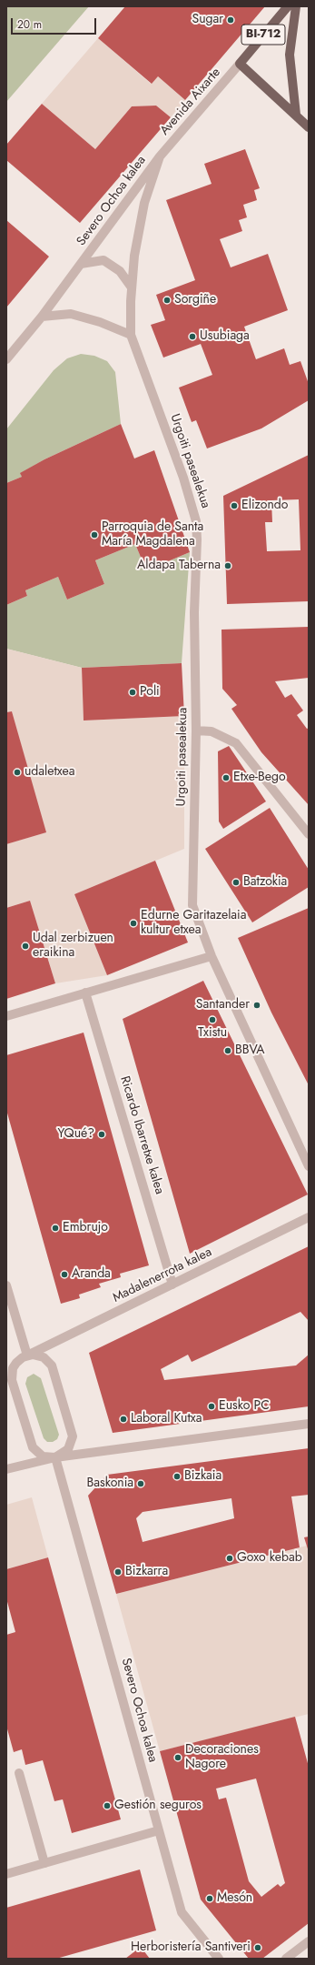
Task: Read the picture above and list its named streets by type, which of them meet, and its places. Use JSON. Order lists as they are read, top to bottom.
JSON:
{
  "streets": {
    "main road": ["BI-712"],
    "street": [
      "Avenida Aixarte",
      "Severo Ochoa kalea",
      "Urgoiti pasealekua",
      "Ricardo Ibarretxe kalea",
      "Madalenerrota kalea"
    ]
  },
  "crossings": [
    ["BI-712", "Avenida Aixarte"],
    ["Avenida Aixarte", "Severo Ochoa kalea"],
    ["Severo Ochoa kalea", "Urgoiti pasealekua"],
    ["Ricardo Ibarretxe kalea", "Madalenerrota kalea"]
  ],
  "places": [
    "Sugar",
    "Sorgiñe",
    "Usubiaga",
    "Elizondo",
    "Parroquia de Santa María Magdalena",
    "Aldapa Taberna",
    "Poli",
    "udaletxea",
    "Etxe-Bego",
    "Batzokia",
    "Edurne Garitazelaia kultur etxea",
    "Udal zerbizuen eraikina",
    "Santander",
    "Txistu",
    "BBVA",
    "YQué?",
    "Embrujo",
    "Aranda",
    "Eusko PC",
    "Laboral Kutxa",
    "Bizkaia",
    "Baskonia",
    "Goxo kebab",
    "Bizkarra",
    "Decoraciones Nagore",
    "Gestión seguros",
    "Mesón",
    "Herboristería Santiveri"
  ],
  "scale_bar": "20 m"
}
